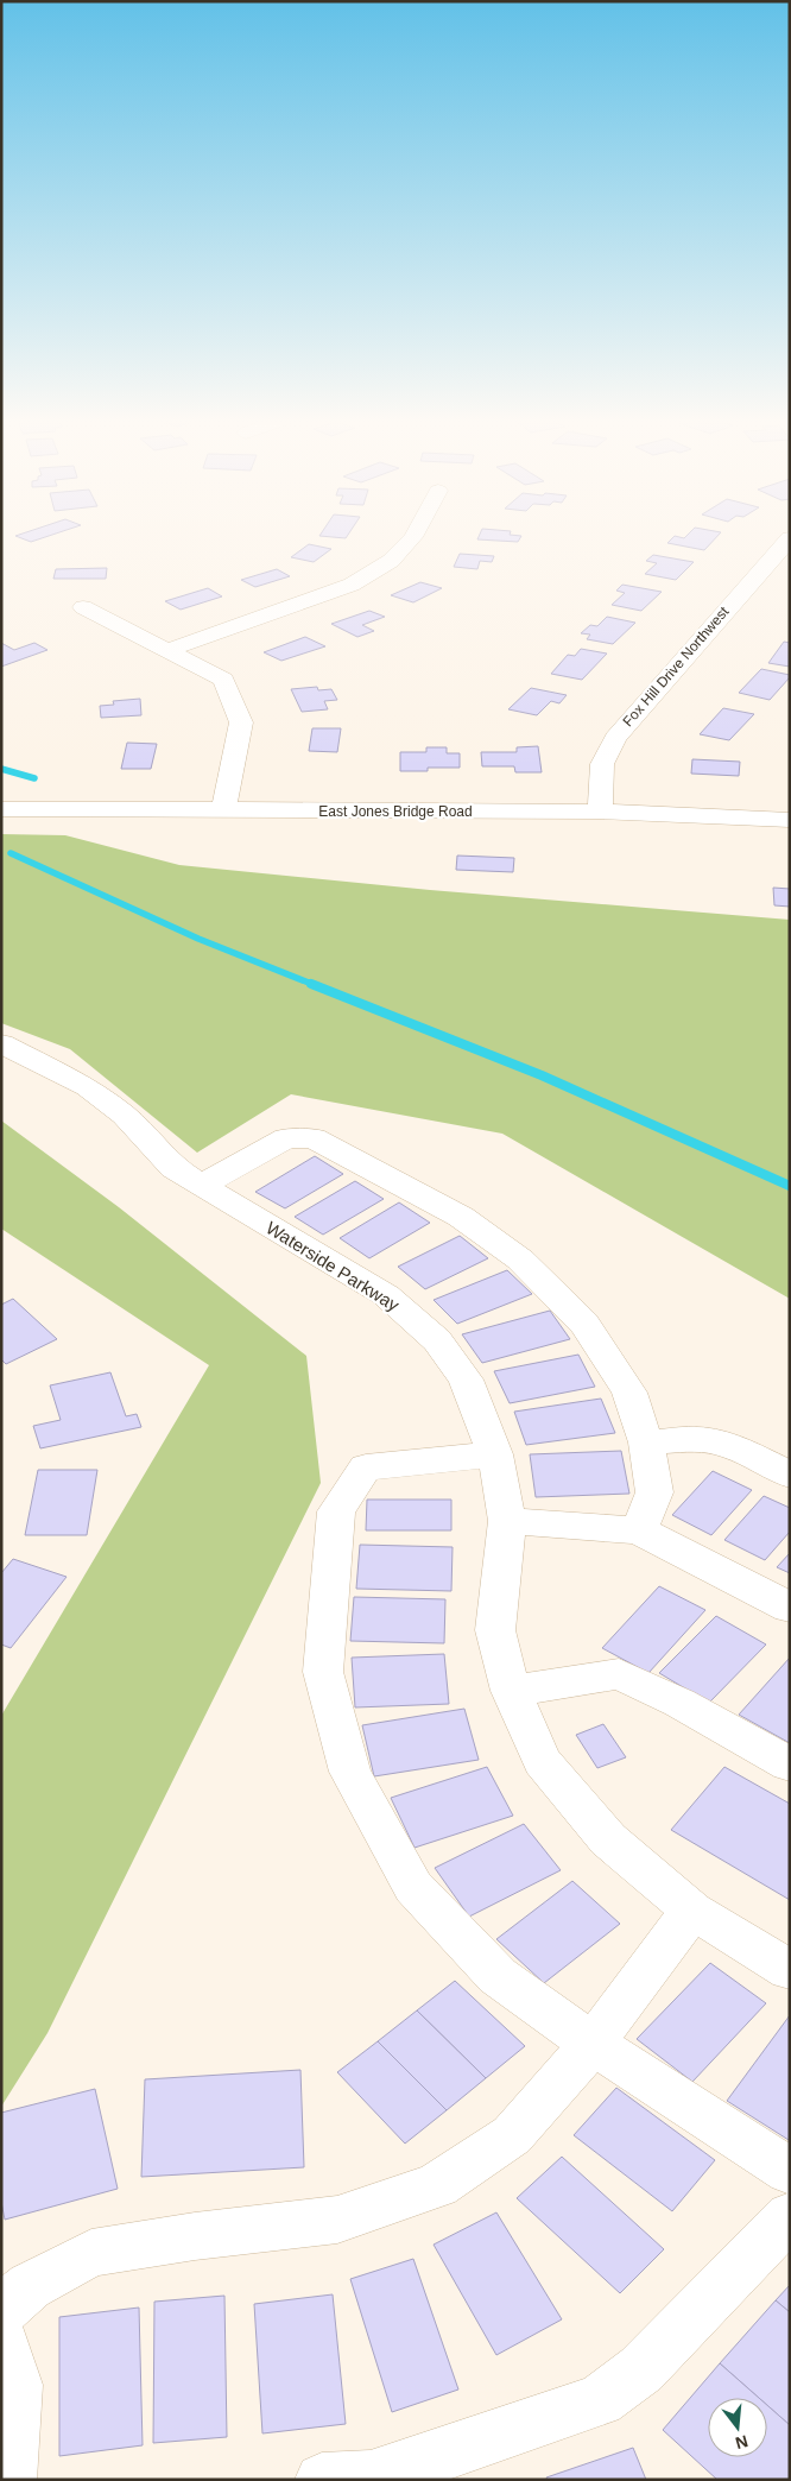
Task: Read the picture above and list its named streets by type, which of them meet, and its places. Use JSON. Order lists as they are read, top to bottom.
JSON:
{
  "streets": {
    "street": ["Fox Hill Drive Northwest", "East Jones Bridge Road", "Waterside Parkway"]
  },
  "crossings": [
    ["Fox Hill Drive Northwest", "East Jones Bridge Road"]
  ],
  "north": "bottom"
}
